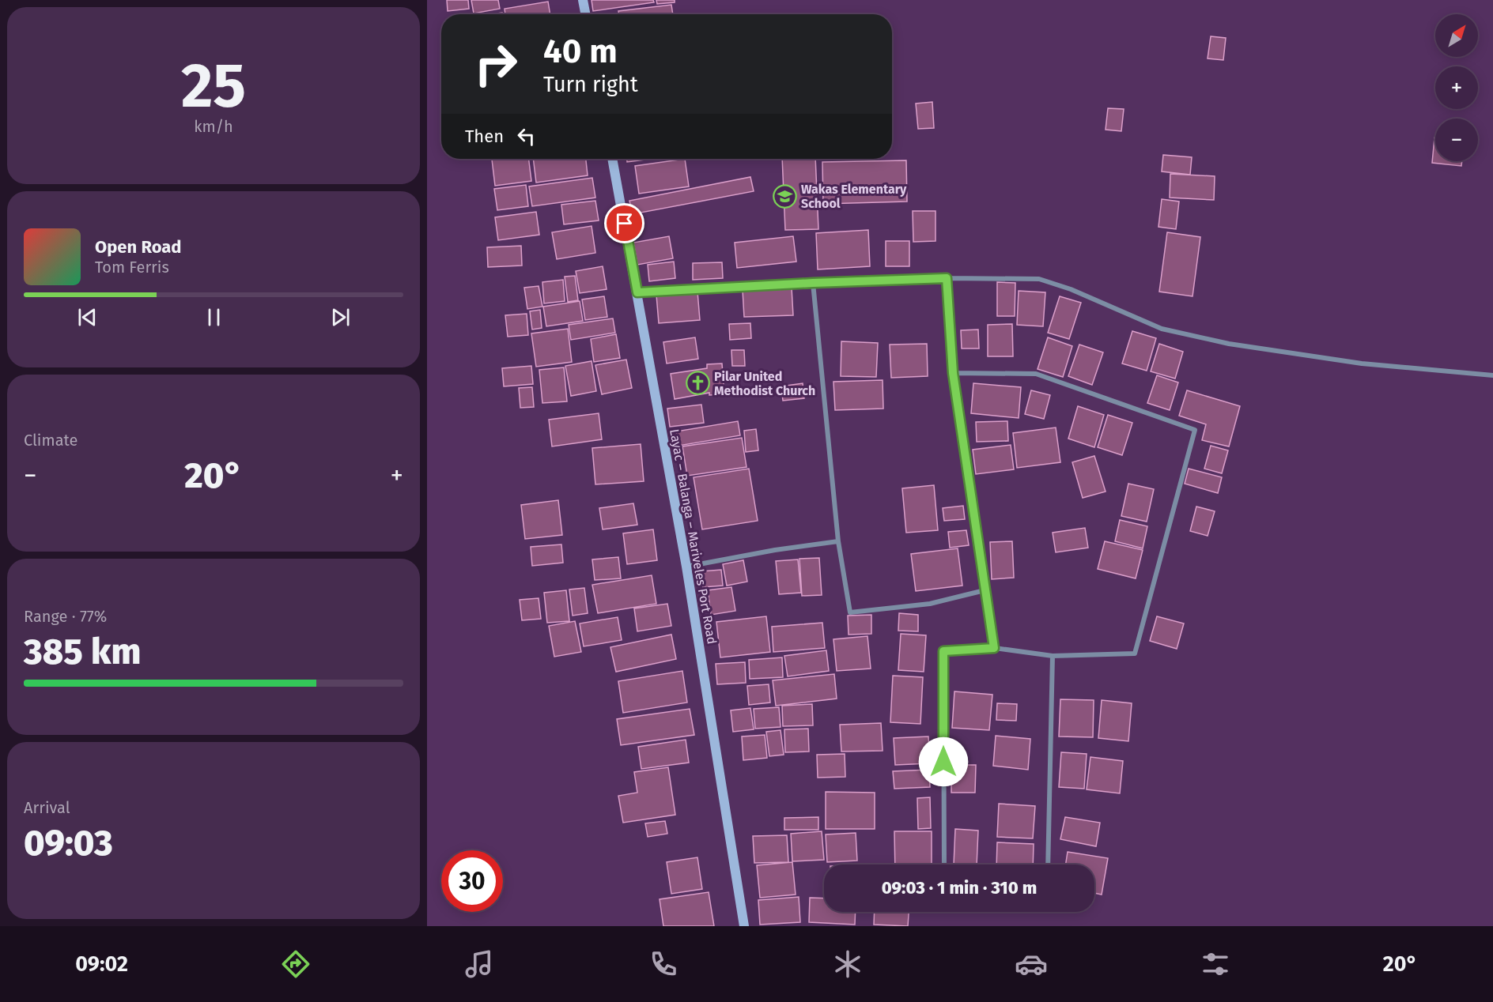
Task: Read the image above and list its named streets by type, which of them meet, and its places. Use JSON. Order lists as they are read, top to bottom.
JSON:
{
  "streets": {
    "main road": ["Layac – Balanga – Mariveles Port Road"]
  },
  "places": {
    "school or university": ["Wakas Elementary School"],
    "church": ["Pilar United Methodist Church"]
  },
  "north": "top right",
  "page": {
    "tile": [
      ["25", "km/h"],
      "Climate",
      ["Range · 77%", "385 km"],
      ["Arrival", "09:03"]
    ],
    "map_buttons": ["+", "−"],
    "turn": ["40 m", "Turn right"],
    "then": "Then",
    "song": ["Open Road", "Tom Ferris"],
    "heat": ["−", "20°", "+"],
    "limit": "30",
    "trip": "09:03 · 1 min · 310 m",
    "tabs": ["09:02", "20°"]
  }
}
